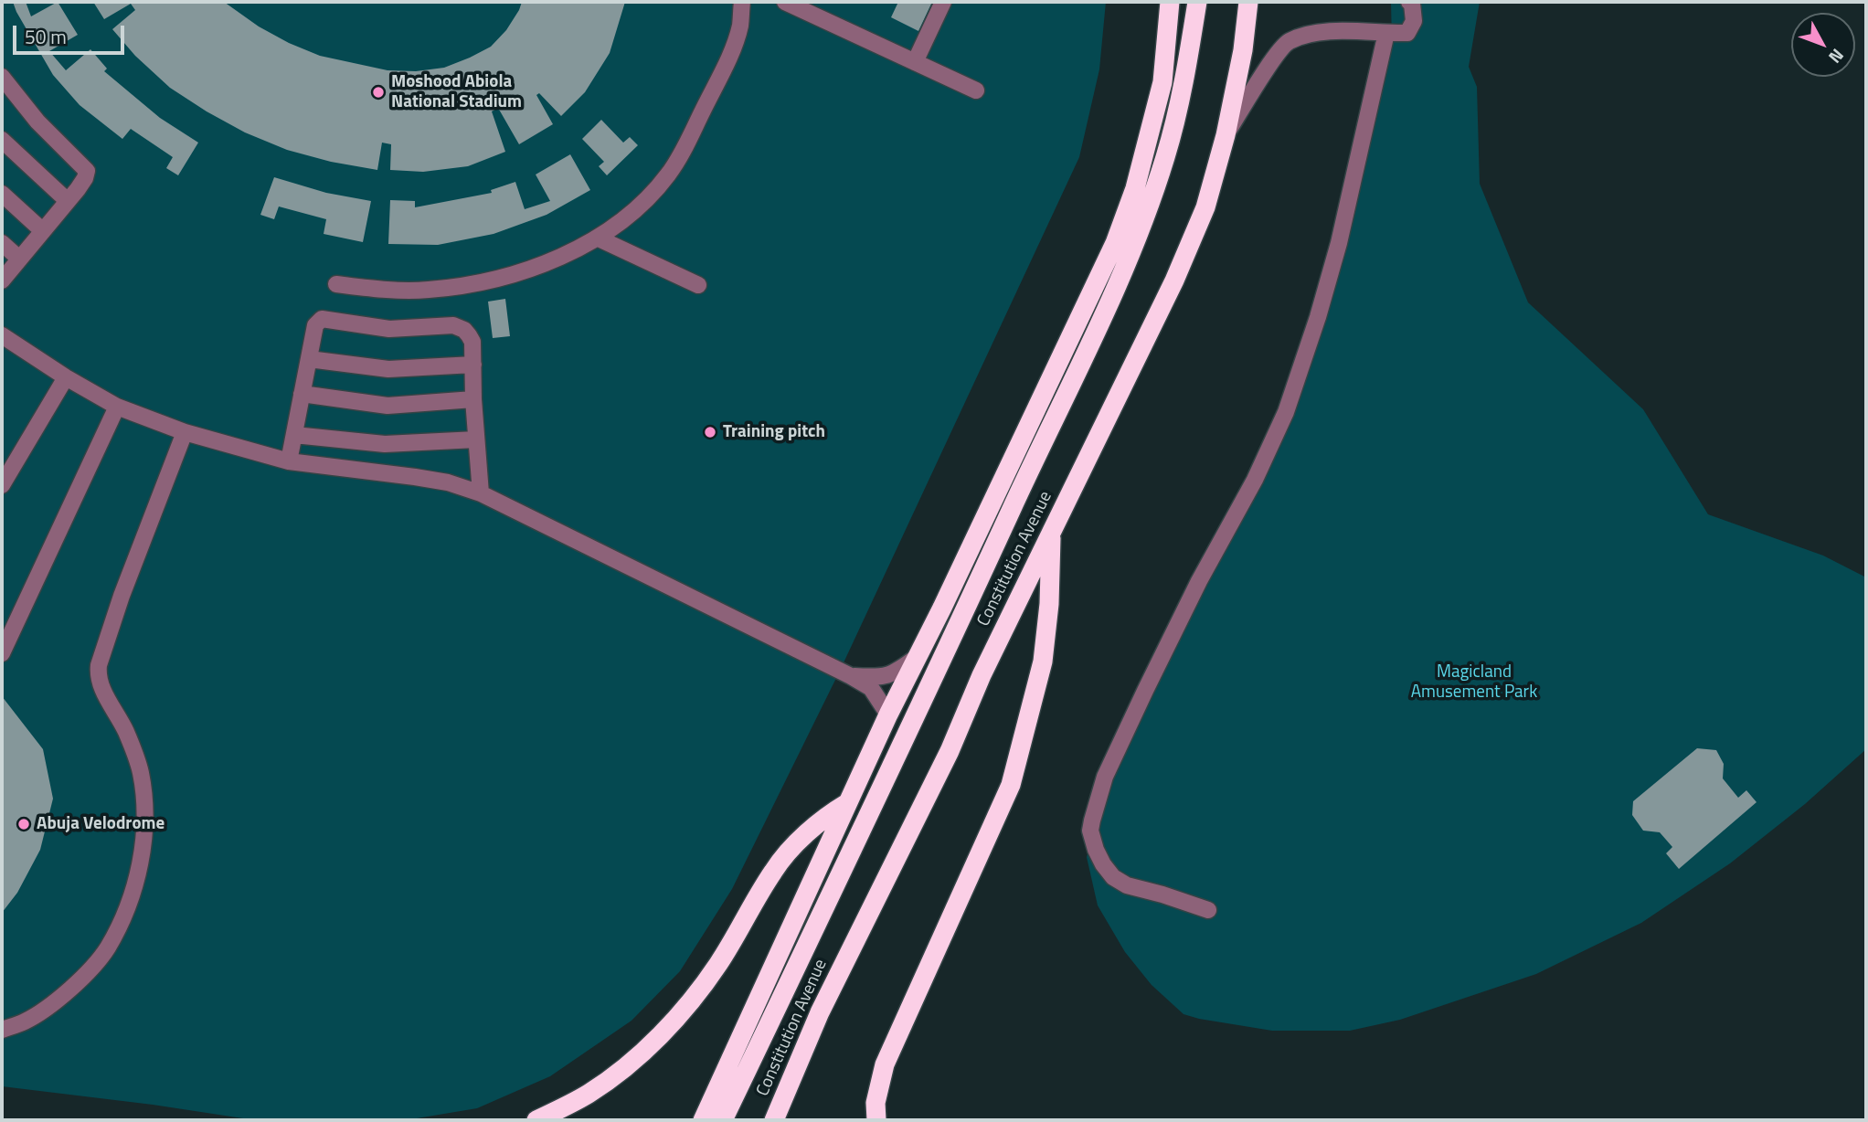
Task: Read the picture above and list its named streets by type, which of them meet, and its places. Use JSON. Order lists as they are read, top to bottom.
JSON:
{
  "streets": {
    "highway": ["Constitution Avenue"]
  },
  "parks": ["Magicland Amusement Park"],
  "places": ["Moshood Abiola National Stadium", "Training pitch", "Abuja Velodrome"],
  "scale_bar": "50 m",
  "north": "bottom right"
}
